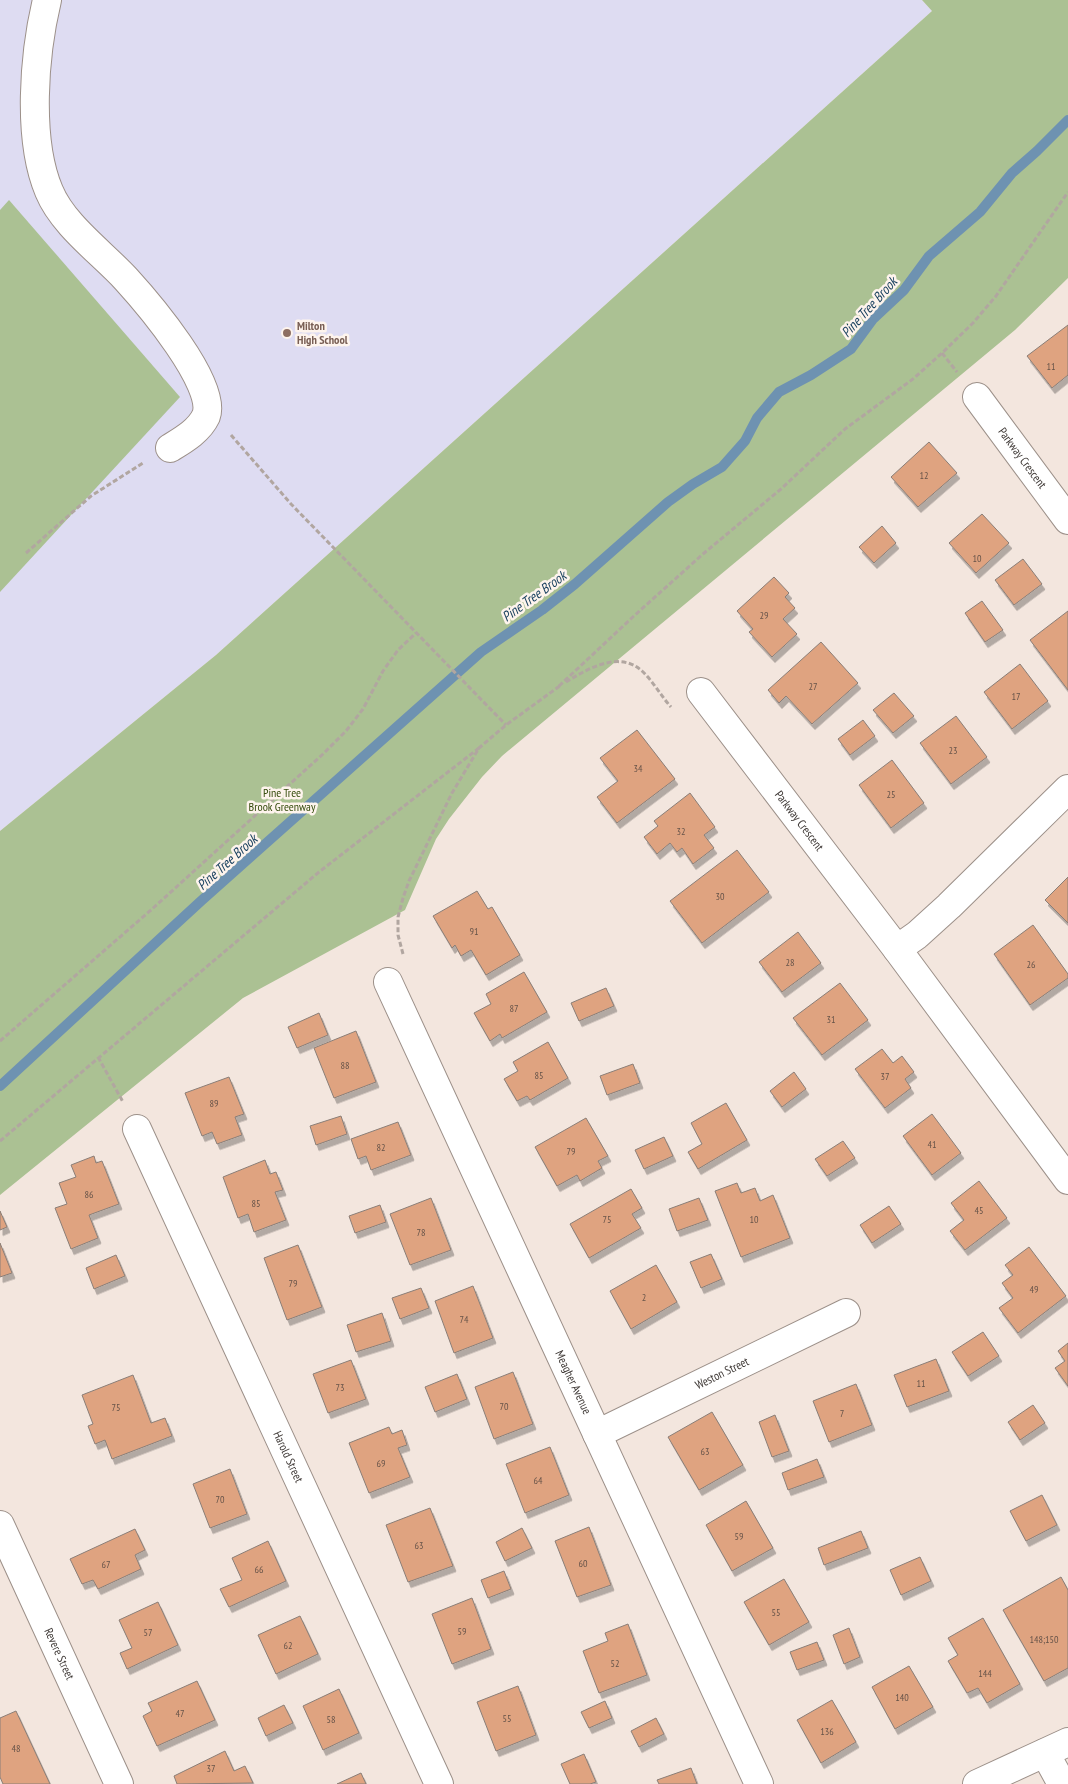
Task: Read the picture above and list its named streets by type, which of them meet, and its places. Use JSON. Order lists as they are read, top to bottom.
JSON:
{
  "streets": {
    "street": [
      "Parkway Crescent",
      "Weston Street",
      "Meagher Avenue",
      "Harold Street",
      "Revere Street"
    ]
  },
  "crossings": [
    ["Weston Street", "Meagher Avenue"]
  ],
  "water": ["Pine Tree Brook"],
  "parks": ["Pine Tree Brook Greenway"],
  "places": ["Milton High School"],
  "house_numbers": [
    "11",
    "12",
    "10",
    "29",
    "27",
    "17",
    "23",
    "34",
    "25",
    "32",
    "30",
    "91",
    "28",
    "26",
    "87",
    "31",
    "88",
    "85",
    "37",
    "89",
    "41",
    "82",
    "79",
    "86",
    "85",
    "45",
    "75",
    "10",
    "78",
    "79",
    "49",
    "2",
    "74",
    "11",
    "73",
    "70",
    "75",
    "7",
    "63",
    "69",
    "64",
    "70",
    "59",
    "63",
    "60",
    "67",
    "66",
    "55",
    "59",
    "57",
    "148;150",
    "62",
    "52",
    "144",
    "140",
    "47",
    "55",
    "58",
    "136",
    "48",
    "37"
  ]
}
